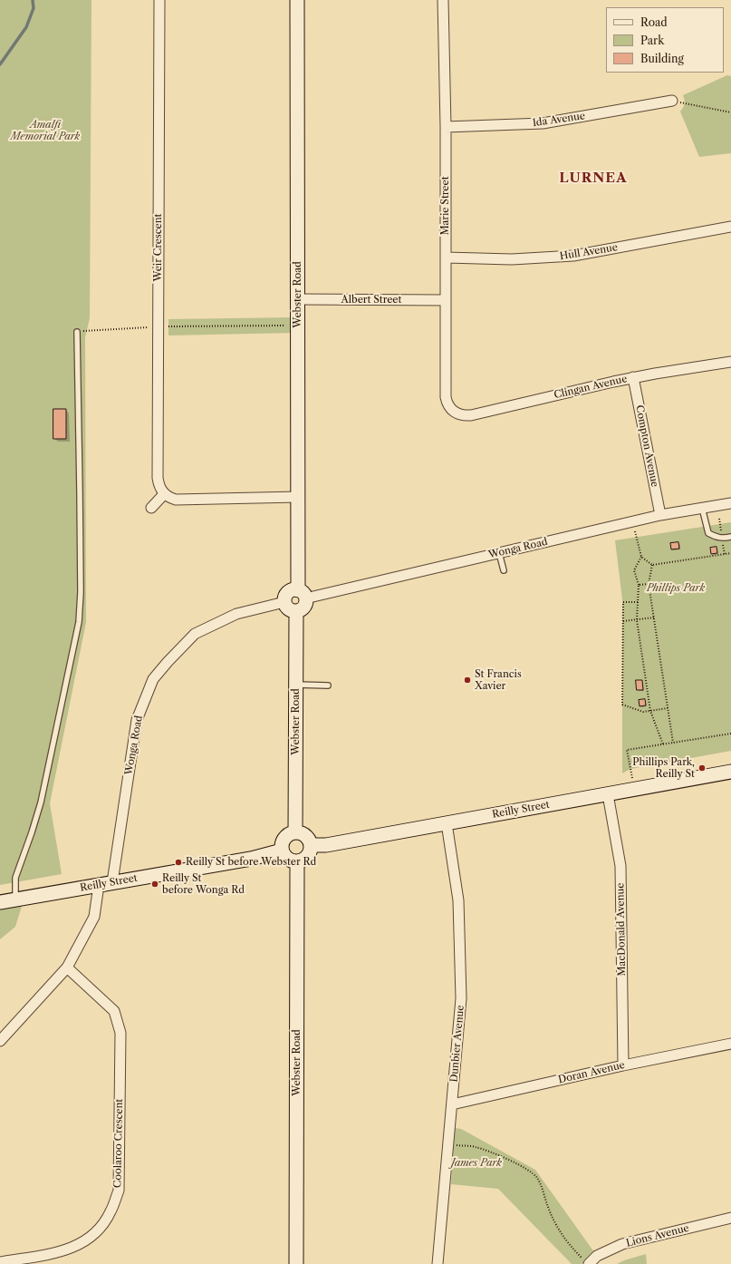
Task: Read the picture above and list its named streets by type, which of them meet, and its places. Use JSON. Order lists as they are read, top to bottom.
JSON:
{
  "streets": {
    "street": [
      "Ida Avenue",
      "Marie Street",
      "Weir Crescent",
      "Hull Avenue",
      "Webster Road",
      "Albert Street",
      "Clingan Avenue",
      "Compton Avenue",
      "Wonga Road",
      "Reilly Street",
      "MacDonald Avenue",
      "Dunbier Avenue",
      "Doran Avenue",
      "Coolaroo Crescent",
      "Lions Avenue"
    ]
  },
  "crossings": [
    ["Ida Avenue", "Marie Street"],
    ["Marie Street", "Hull Avenue"],
    ["Marie Street", "Albert Street"],
    ["Marie Street", "Clingan Avenue"],
    ["Webster Road", "Albert Street"],
    ["Webster Road", "Wonga Road"],
    ["Webster Road", "Reilly Street"],
    ["Clingan Avenue", "Compton Avenue"],
    ["Compton Avenue", "Wonga Road"],
    ["Wonga Road", "Reilly Street"],
    ["Wonga Road", "Coolaroo Crescent"],
    ["Reilly Street", "MacDonald Avenue"],
    ["Reilly Street", "Dunbier Avenue"],
    ["MacDonald Avenue", "Doran Avenue"],
    ["Dunbier Avenue", "Doran Avenue"]
  ],
  "districts": ["LURNEA"],
  "parks": ["Amalfi Memorial Park", "Phillips Park", "James Park"],
  "places": [
    "St Francis Xavier",
    "Phillips Park, Reilly St",
    "Reilly St before Webster Rd",
    "Reilly St before Wonga Rd"
  ],
  "legend": ["Road", "Park", "Building"]
}
